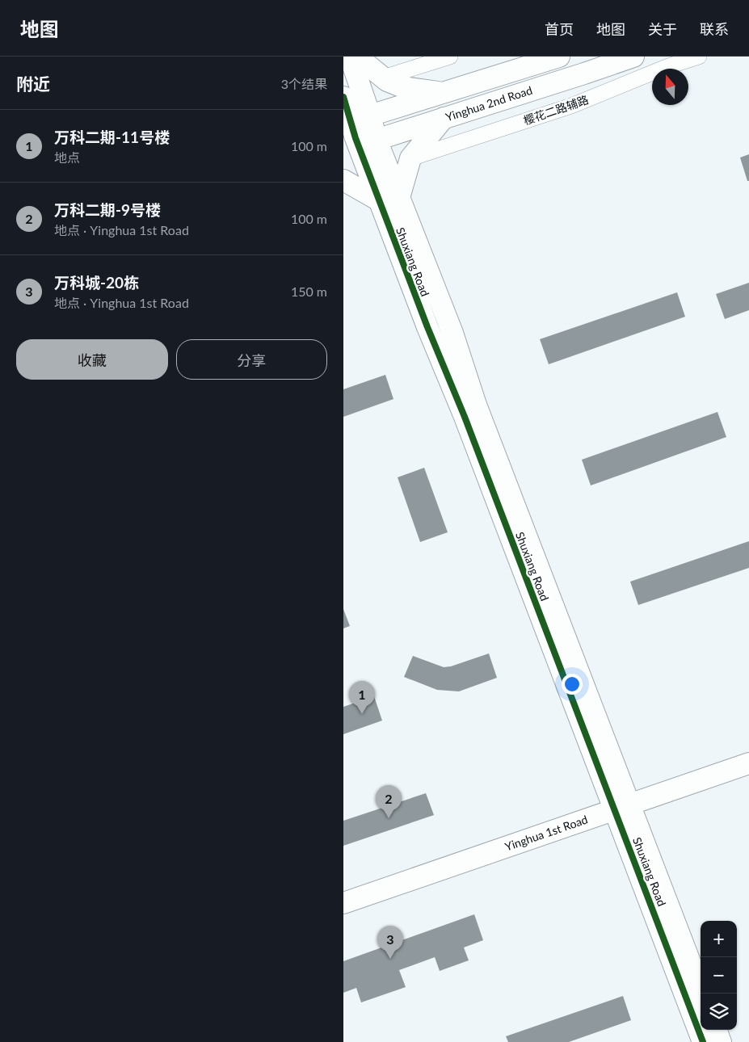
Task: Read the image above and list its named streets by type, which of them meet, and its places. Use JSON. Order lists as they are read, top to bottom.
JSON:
{
  "streets": {
    "street": [
      "Yinghua 2nd Road",
      "樱花二路辅路",
      "Shuxiang Road",
      "Yinghua 1st Road"
    ]
  },
  "crossings": [
    ["Yinghua 2nd Road", "Shuxiang Road"],
    ["Shuxiang Road", "Yinghua 1st Road"]
  ],
  "north": "top",
  "page": {
    "header": "地图",
    "nav": [
      "首页",
      "地图",
      "关于",
      "联系"
    ],
    "heading": ["附近", "3个结果"],
    "list": [
      {
        "mark": "1",
        "name": "万科二期-11号楼",
        "note": "地点",
        "value": "100 m"
      },
      {
        "mark": "2",
        "name": "万科二期-9号楼",
        "note": "地点 · Yinghua 1st Road",
        "value": "100 m"
      },
      {
        "mark": "3",
        "name": "万科城-20栋",
        "note": "地点 · Yinghua 1st Road",
        "value": "150 m"
      }
    ],
    "buttons": ["收藏", "分享"],
    "pins": ["1", "2", "3"],
    "map_buttons": ["+", "−"]
  }
}
